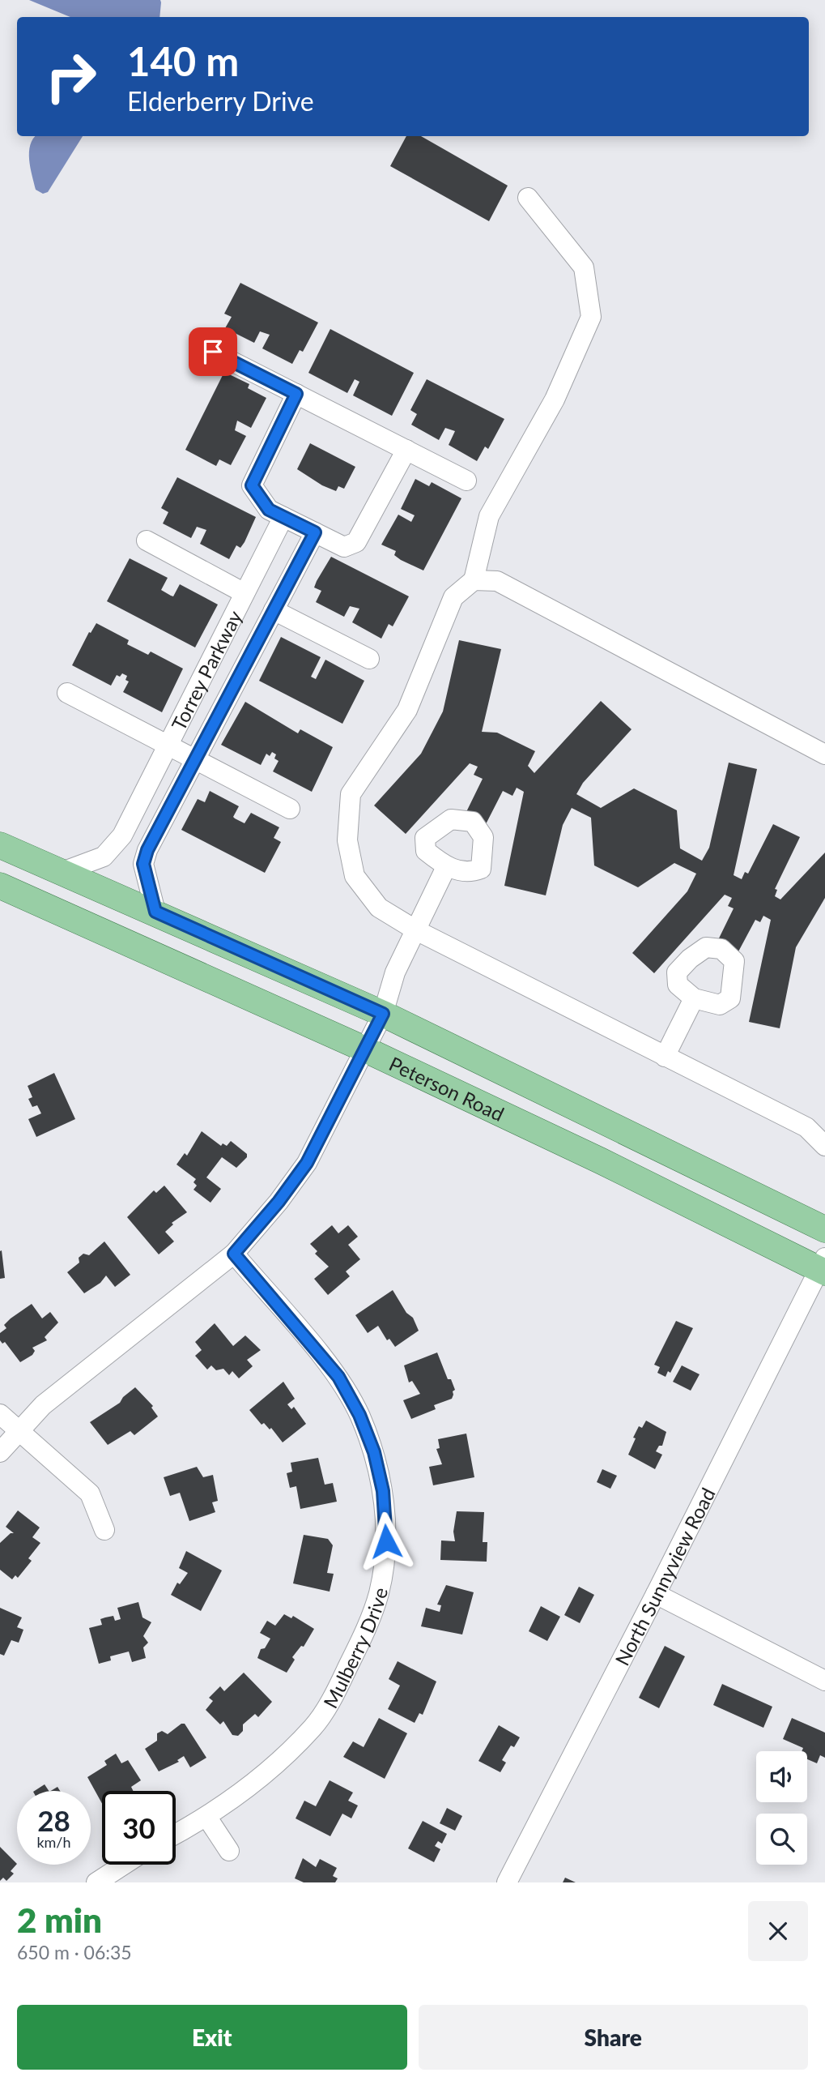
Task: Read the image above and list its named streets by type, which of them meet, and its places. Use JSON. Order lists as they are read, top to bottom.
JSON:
{
  "streets": {
    "main road": ["Peterson Road"],
    "street": ["Torrey Parkway", "North Sunnyview Road", "Mulberry Drive"]
  },
  "crossings": [
    ["Torrey Parkway", "Peterson Road"],
    ["Peterson Road", "North Sunnyview Road"]
  ],
  "page": {
    "turn": ["140 m", "Elderberry Drive"],
    "speed": "28 km/h",
    "limit": "30",
    "heading": ["2 min", "650 m · 06:35"],
    "buttons": ["Exit", "Share"]
  }
}
